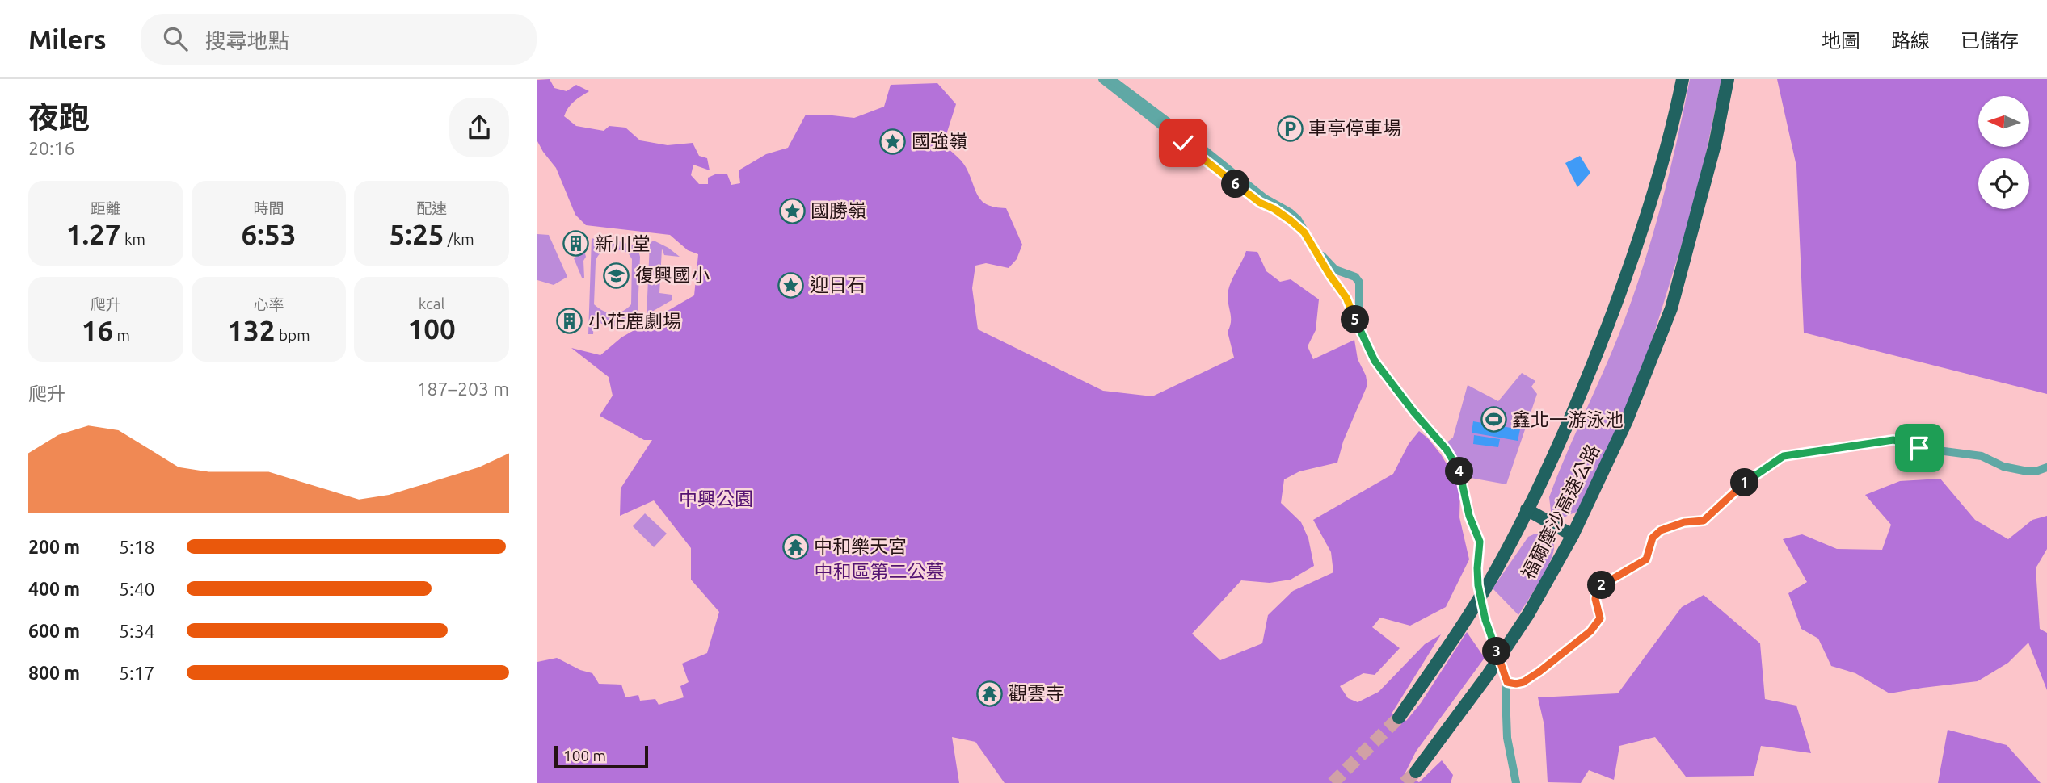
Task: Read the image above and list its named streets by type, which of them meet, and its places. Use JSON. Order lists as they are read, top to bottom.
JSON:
{
  "streets": {
    "highway": ["福爾摩沙高速公路"]
  },
  "parks": ["中興公園", "中和區第二公墓"],
  "places": {
    "parking": ["車亭停車場"],
    "place": ["國強嶺", "國勝嶺", "迎日石"],
    "building": ["新川堂", "小花鹿劇場"],
    "school or university": ["復興國小"],
    "sports": ["鑫北一游泳池"],
    "temple": ["中和樂天宮", "觀雲寺"]
  },
  "scale_bar": "100 m",
  "north": "left",
  "page": {
    "header": "Milers",
    "search": "搜尋地點",
    "nav": ["地圖", "路線", "已儲存"],
    "heading": ["夜跑", "20:16"],
    "pins": [
      "6",
      "5",
      "4",
      "1",
      "2",
      "3"
    ],
    "stats": [
      ["距離", "1.27 km"],
      ["時間", "6:53"],
      ["配速", "5:25 /km"],
      ["爬升", "16 m"],
      ["心率", "132 bpm"],
      ["kcal", "100"]
    ],
    "chart": ["爬升", "187–203 m"],
    "list": [
      {
        "name": "200 m",
        "note": "5:18"
      },
      {
        "name": "400 m",
        "note": "5:40"
      },
      {
        "name": "600 m",
        "note": "5:34"
      },
      {
        "name": "800 m",
        "note": "5:17"
      }
    ],
    "scale": "100 m"
  }
}
